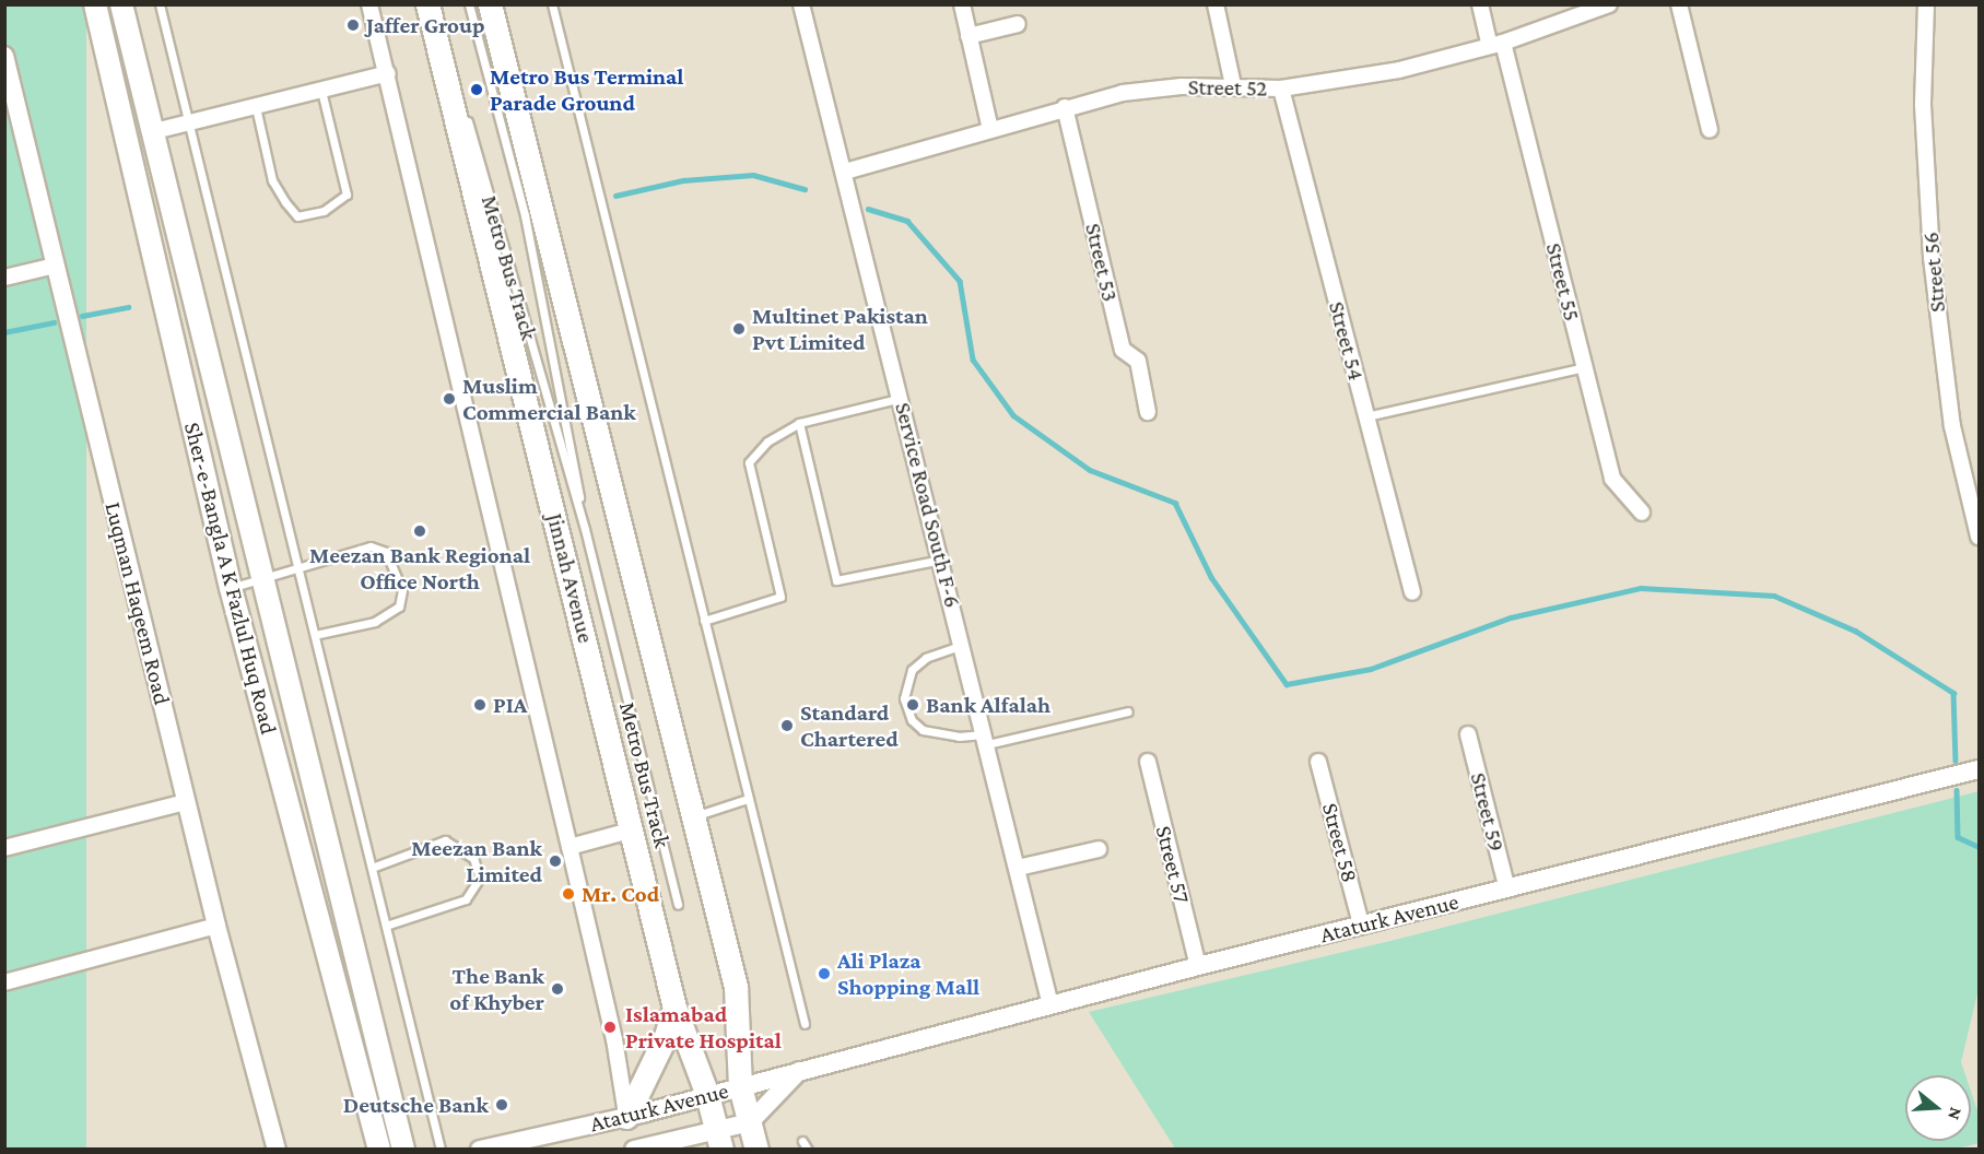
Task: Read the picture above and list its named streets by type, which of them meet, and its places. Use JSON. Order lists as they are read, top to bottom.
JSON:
{
  "streets": {
    "main road": ["Sher-e-Bangla A K Fazlul Huq Road", "Jinnah Avenue"],
    "street": [
      "Street 52",
      "Street 53",
      "Street 56",
      "Street 55",
      "Street 54",
      "Service Road South F-6",
      "Luqman Haqeem Road",
      "Street 59",
      "Street 58",
      "Street 57",
      "Ataturk Avenue"
    ],
    "lane": ["Metro Bus Track"]
  },
  "crossings": [
    ["Street 52", "Street 53"],
    ["Street 52", "Street 55"],
    ["Street 52", "Street 54"],
    ["Street 52", "Service Road South F-6"],
    ["Service Road South F-6", "Ataturk Avenue"],
    ["Jinnah Avenue", "Ataturk Avenue"],
    ["Street 59", "Ataturk Avenue"],
    ["Street 58", "Ataturk Avenue"],
    ["Street 57", "Ataturk Avenue"]
  ],
  "places": [
    "Jaffer Group",
    "Metro Bus Terminal Parade Ground",
    "Multinet Pakistan Pvt Limited",
    "Muslim Commercial Bank",
    "Meezan Bank Regional Office North",
    "PIA",
    "Bank Alfalah",
    "Standard Chartered",
    "Meezan Bank Limited",
    "Mr. Cod",
    "Ali Plaza Shopping Mall",
    "The Bank of Khyber",
    "Islamabad Private Hospital",
    "Deutsche Bank"
  ],
  "north": "right"
}
